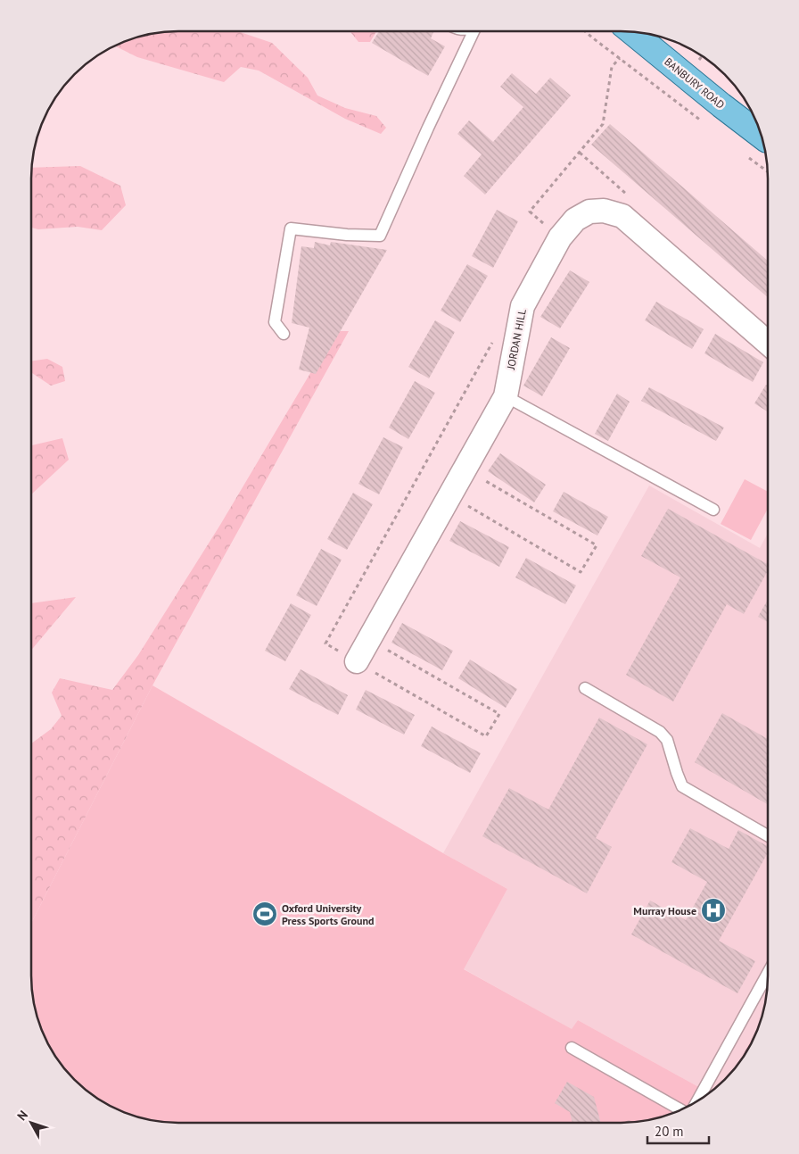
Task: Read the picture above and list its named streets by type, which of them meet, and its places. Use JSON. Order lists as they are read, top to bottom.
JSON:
{
  "streets": {
    "main road": ["BANBURY ROAD"],
    "street": ["JORDAN HILL"]
  },
  "places": {
    "hospital": ["Murray House"],
    "sports": ["Oxford University Press Sports Ground"]
  },
  "scale_bar": "20 m",
  "north": "top left"
}
